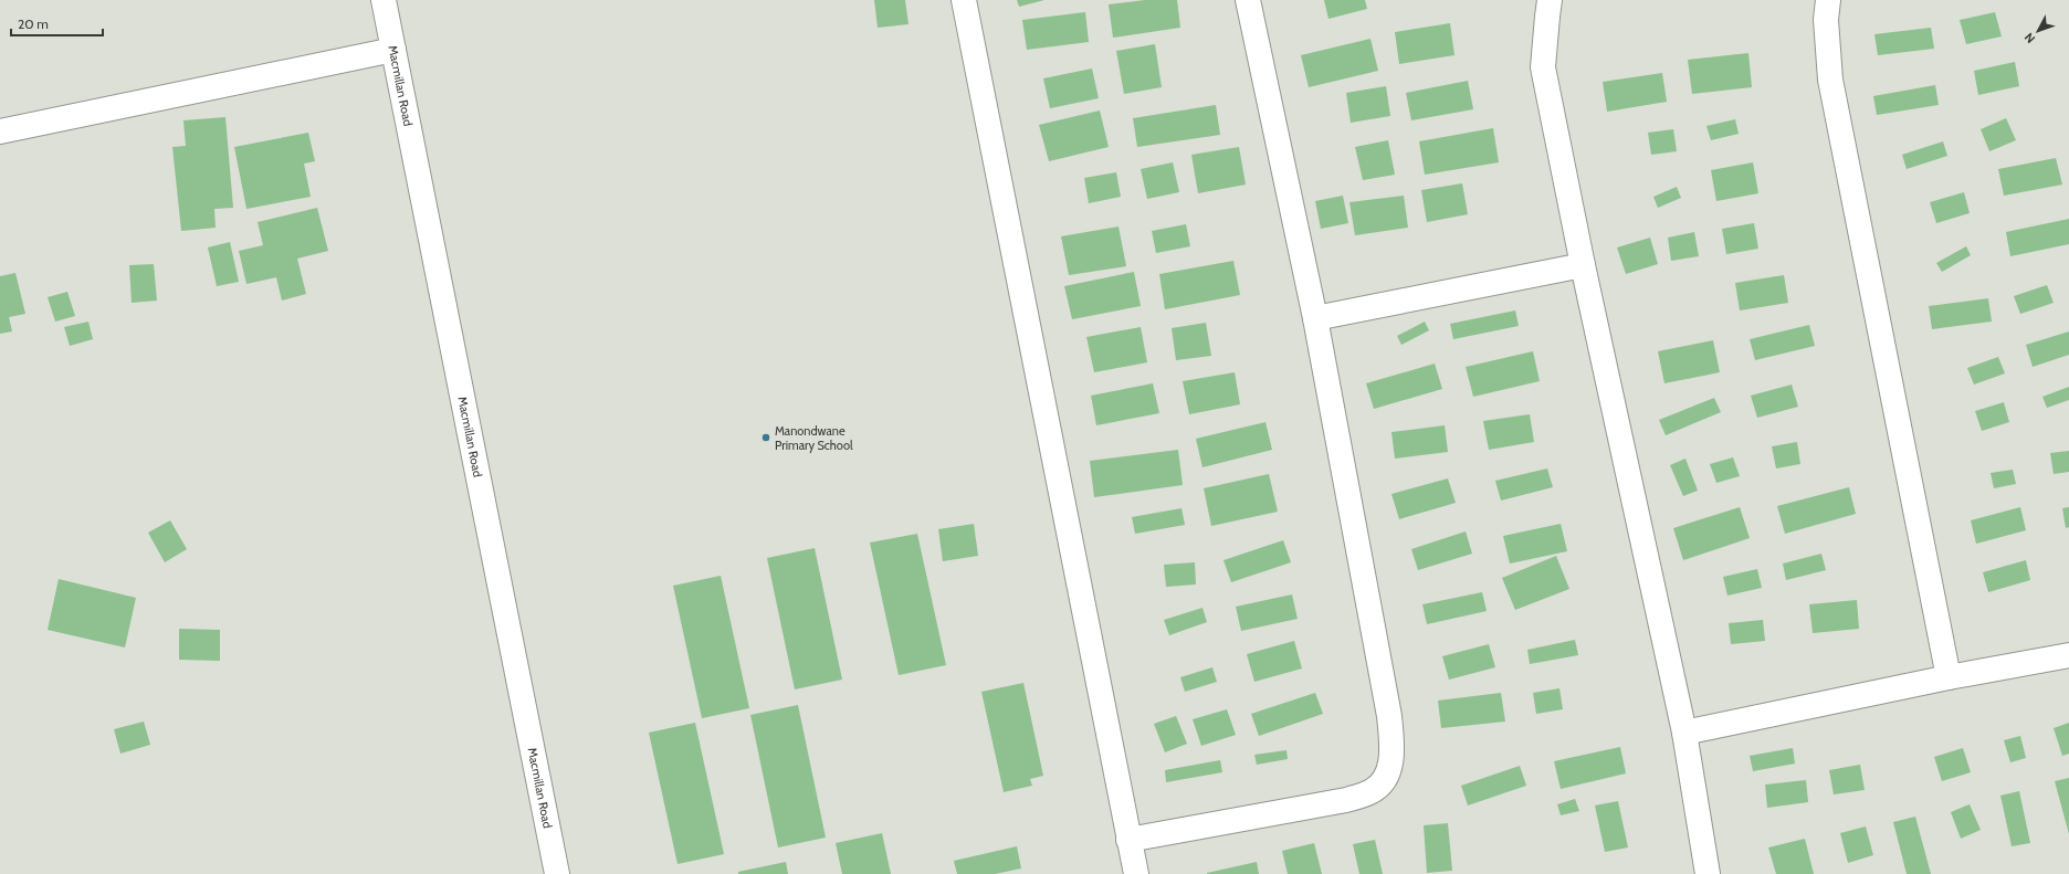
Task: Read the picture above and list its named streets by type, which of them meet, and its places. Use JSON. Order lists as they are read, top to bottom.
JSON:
{
  "streets": {
    "street": ["Macmillan Road"]
  },
  "places": ["Manondwane Primary School"],
  "scale_bar": "20 m",
  "north": "bottom left"
}
